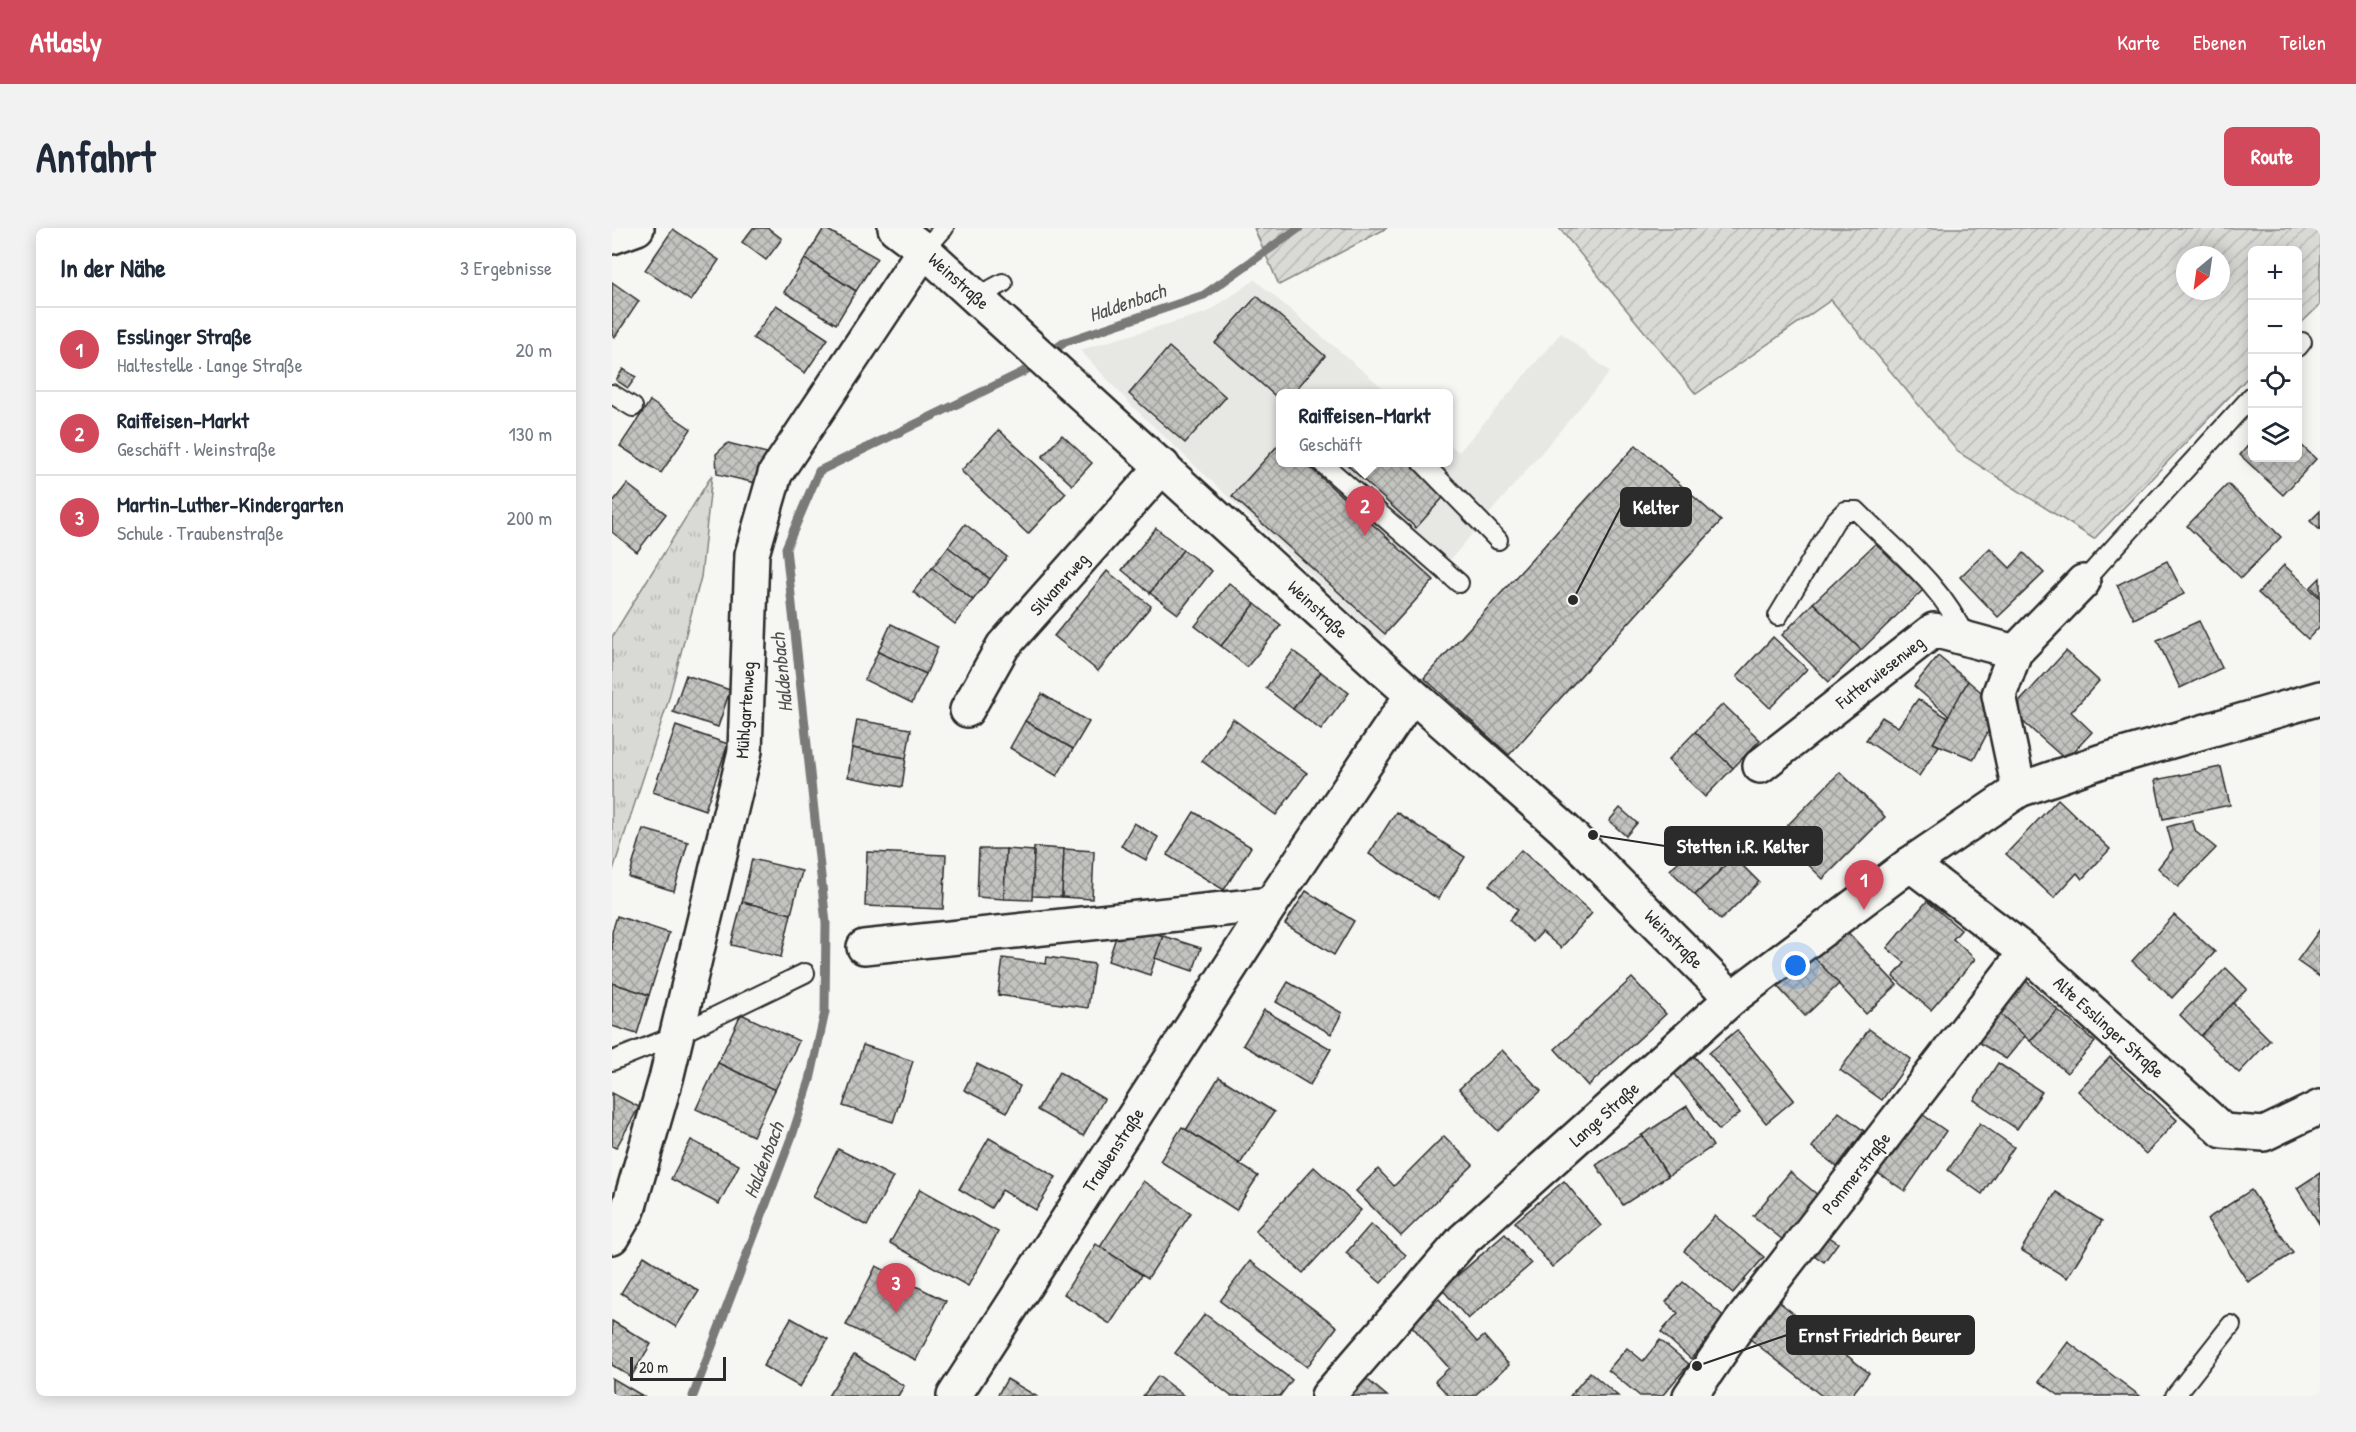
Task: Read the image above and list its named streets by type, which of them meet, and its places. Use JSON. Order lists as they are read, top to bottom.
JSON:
{
  "streets": {
    "street": [
      "Weinstraße",
      "Silvanerweg",
      "Futterwiesenweg",
      "Mühlgartenweg",
      "Alte Esslinger Straße",
      "Lange Straße",
      "Traubenstraße",
      "Pommerstraße"
    ]
  },
  "crossings": [
    ["Weinstraße", "Silvanerweg"],
    ["Weinstraße", "Mühlgartenweg"],
    ["Weinstraße", "Lange Straße"],
    ["Weinstraße", "Traubenstraße"],
    ["Alte Esslinger Straße", "Lange Straße"],
    ["Alte Esslinger Straße", "Pommerstraße"]
  ],
  "water": ["Haldenbach"],
  "places": ["Kelter", "Stetten i.R. Kelter", "Ernst Friedrich Beurer"],
  "scale_bar": "20 m",
  "north": "bottom left",
  "page": {
    "header": "Atlasly",
    "nav": ["Karte", "Ebenen", "Teilen"],
    "buttons": "Route",
    "title": "Anfahrt",
    "heading": ["In der Nähe", "3 Ergebnisse"],
    "map_buttons": ["+", "−"],
    "list": [
      {
        "mark": "1",
        "name": "Esslinger Straße",
        "note": "Haltestelle · Lange Straße",
        "value": "20 m"
      },
      {
        "mark": "2",
        "name": "Raiffeisen-Markt",
        "note": "Geschäft · Weinstraße",
        "value": "130 m"
      },
      {
        "mark": "3",
        "name": "Martin-Luther-Kindergarten",
        "note": "Schule · Traubenstraße",
        "value": "200 m"
      }
    ],
    "popup": ["Raiffeisen-Markt", "Geschäft"],
    "pins": ["2", "1", "3"],
    "scale": "20 m"
  }
}
